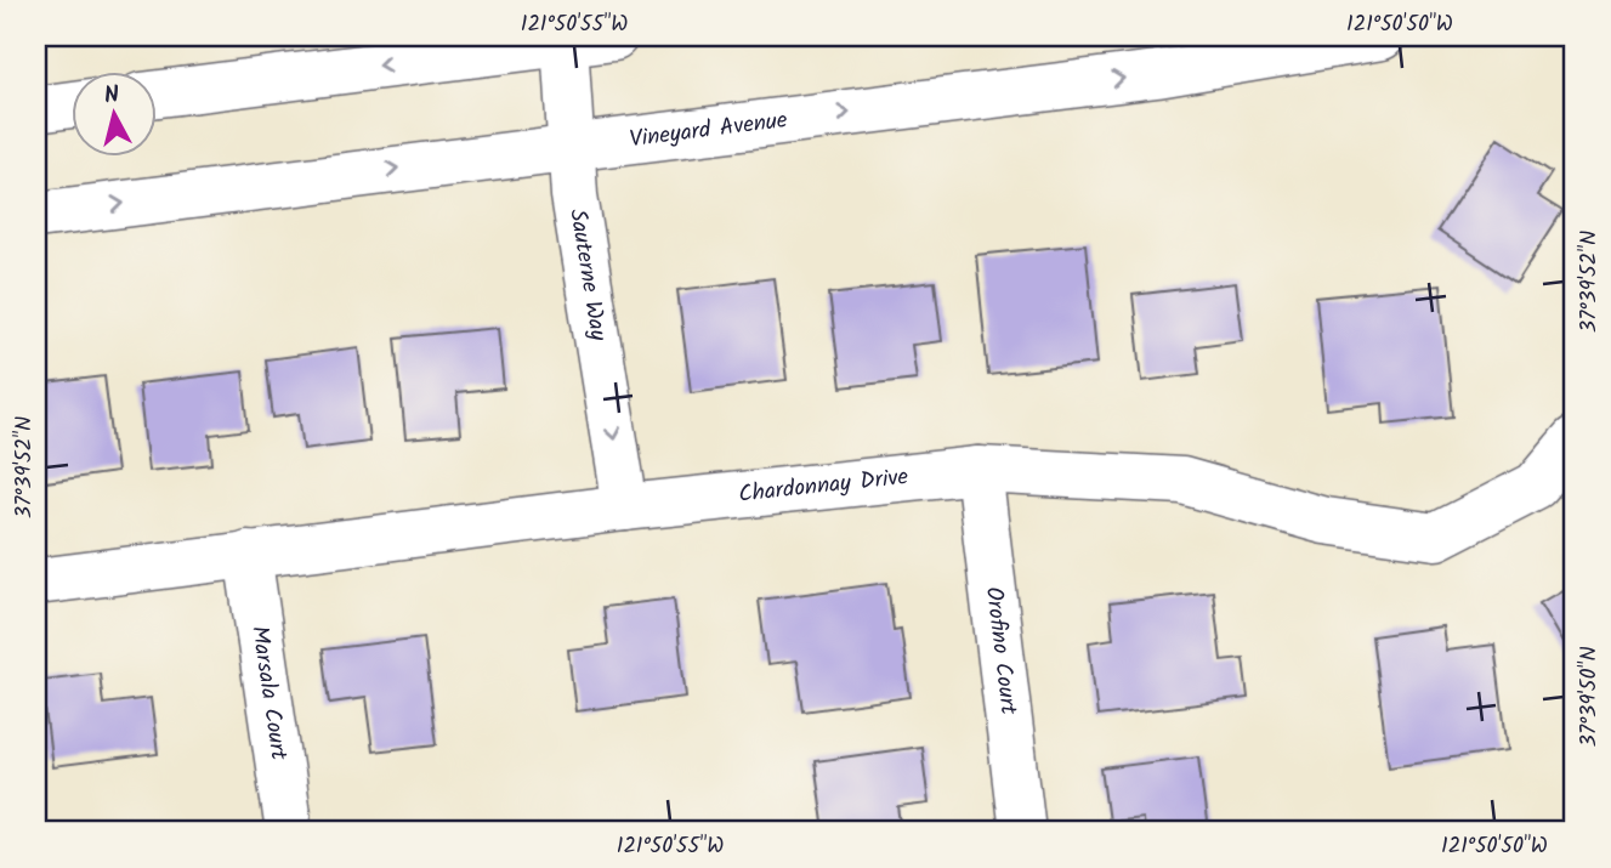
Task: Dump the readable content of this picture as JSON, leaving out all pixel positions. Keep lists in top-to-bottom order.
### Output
{
  "streets": {
    "street": [
      "Vineyard Avenue",
      "Sauterne Way",
      "Chardonnay Drive",
      "Orofino Court",
      "Marsala Court"
    ]
  },
  "crossings": [
    ["Vineyard Avenue", "Sauterne Way"],
    ["Sauterne Way", "Chardonnay Drive"],
    ["Chardonnay Drive", "Orofino Court"],
    ["Chardonnay Drive", "Marsala Court"]
  ],
  "one_way": ["Sauterne Way"],
  "north": "top",
  "coordinates": [
    "121°50'55\"W",
    "121°50'50\"W",
    "37°39'52\"N",
    "37°39'50\"N"
  ]
}
